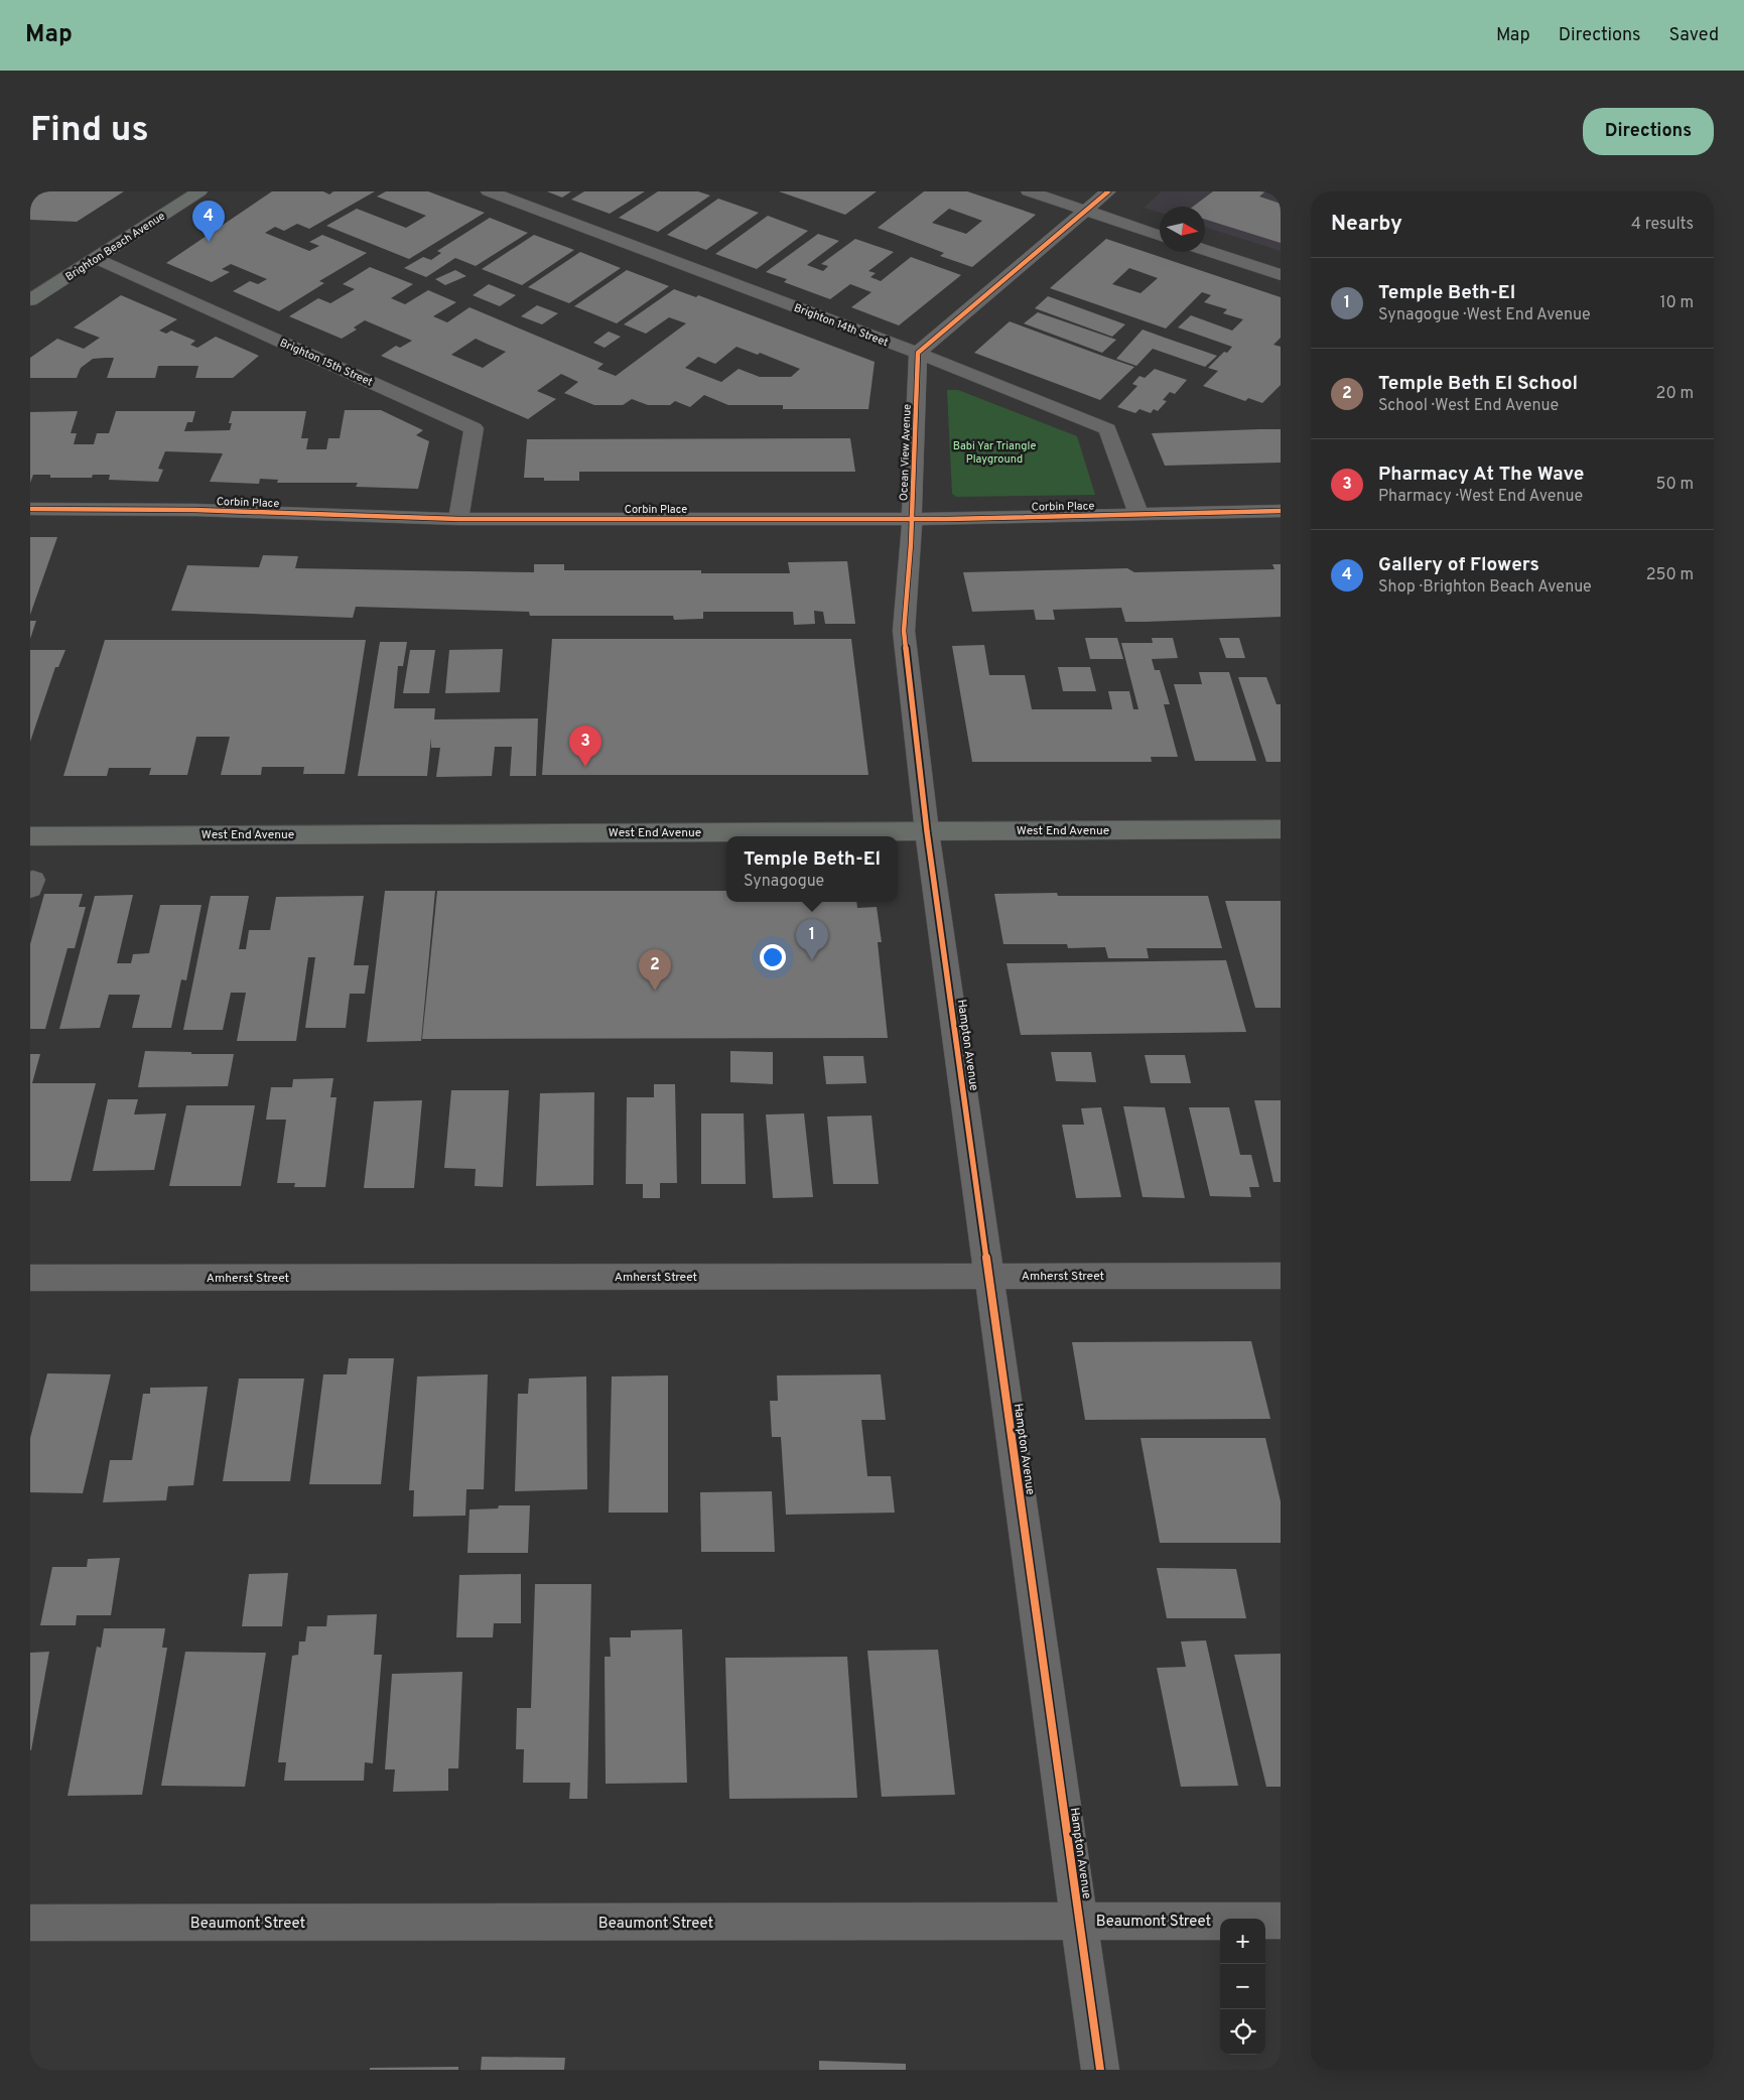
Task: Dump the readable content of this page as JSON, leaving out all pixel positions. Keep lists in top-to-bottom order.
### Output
{
  "streets": {
    "main road": ["Brighton Beach Avenue", "West End Avenue"],
    "street": [
      "Brighton 14th Street",
      "Brighton 15th Street",
      "Ocean View Avenue",
      "Corbin Place",
      "Hampton Avenue",
      "Amherst Street",
      "Beaumont Street"
    ]
  },
  "crossings": [
    ["Brighton Beach Avenue", "Brighton 15th Street"],
    ["Brighton 14th Street", "Ocean View Avenue"],
    ["Brighton 14th Street", "Corbin Place"],
    ["Brighton 15th Street", "Corbin Place"],
    ["Ocean View Avenue", "Corbin Place"],
    ["Ocean View Avenue", "West End Avenue"],
    ["Ocean View Avenue", "Hampton Avenue"],
    ["West End Avenue", "Hampton Avenue"],
    ["Hampton Avenue", "Amherst Street"],
    ["Hampton Avenue", "Beaumont Street"]
  ],
  "parks": ["Babi Yar Triangle Playground"],
  "north": "right",
  "page": {
    "header": "Map",
    "nav": ["Map", "Directions", "Saved"],
    "buttons": "Directions",
    "title": "Find us",
    "heading": ["Nearby", "4 results"],
    "pins": [
      "4",
      "3",
      "1",
      "2"
    ],
    "list": [
      {
        "mark": "1",
        "name": "Temple Beth-El",
        "note": "Synagogue · West End Avenue",
        "value": "10 m"
      },
      {
        "mark": "2",
        "name": "Temple Beth El School",
        "note": "School · West End Avenue",
        "value": "20 m"
      },
      {
        "mark": "3",
        "name": "Pharmacy At The Wave",
        "note": "Pharmacy · West End Avenue",
        "value": "50 m"
      },
      {
        "mark": "4",
        "name": "Gallery of Flowers",
        "note": "Shop · Brighton Beach Avenue",
        "value": "250 m"
      }
    ],
    "popup": ["Temple Beth-El", "Synagogue"],
    "map_buttons": ["+", "−"]
  }
}
